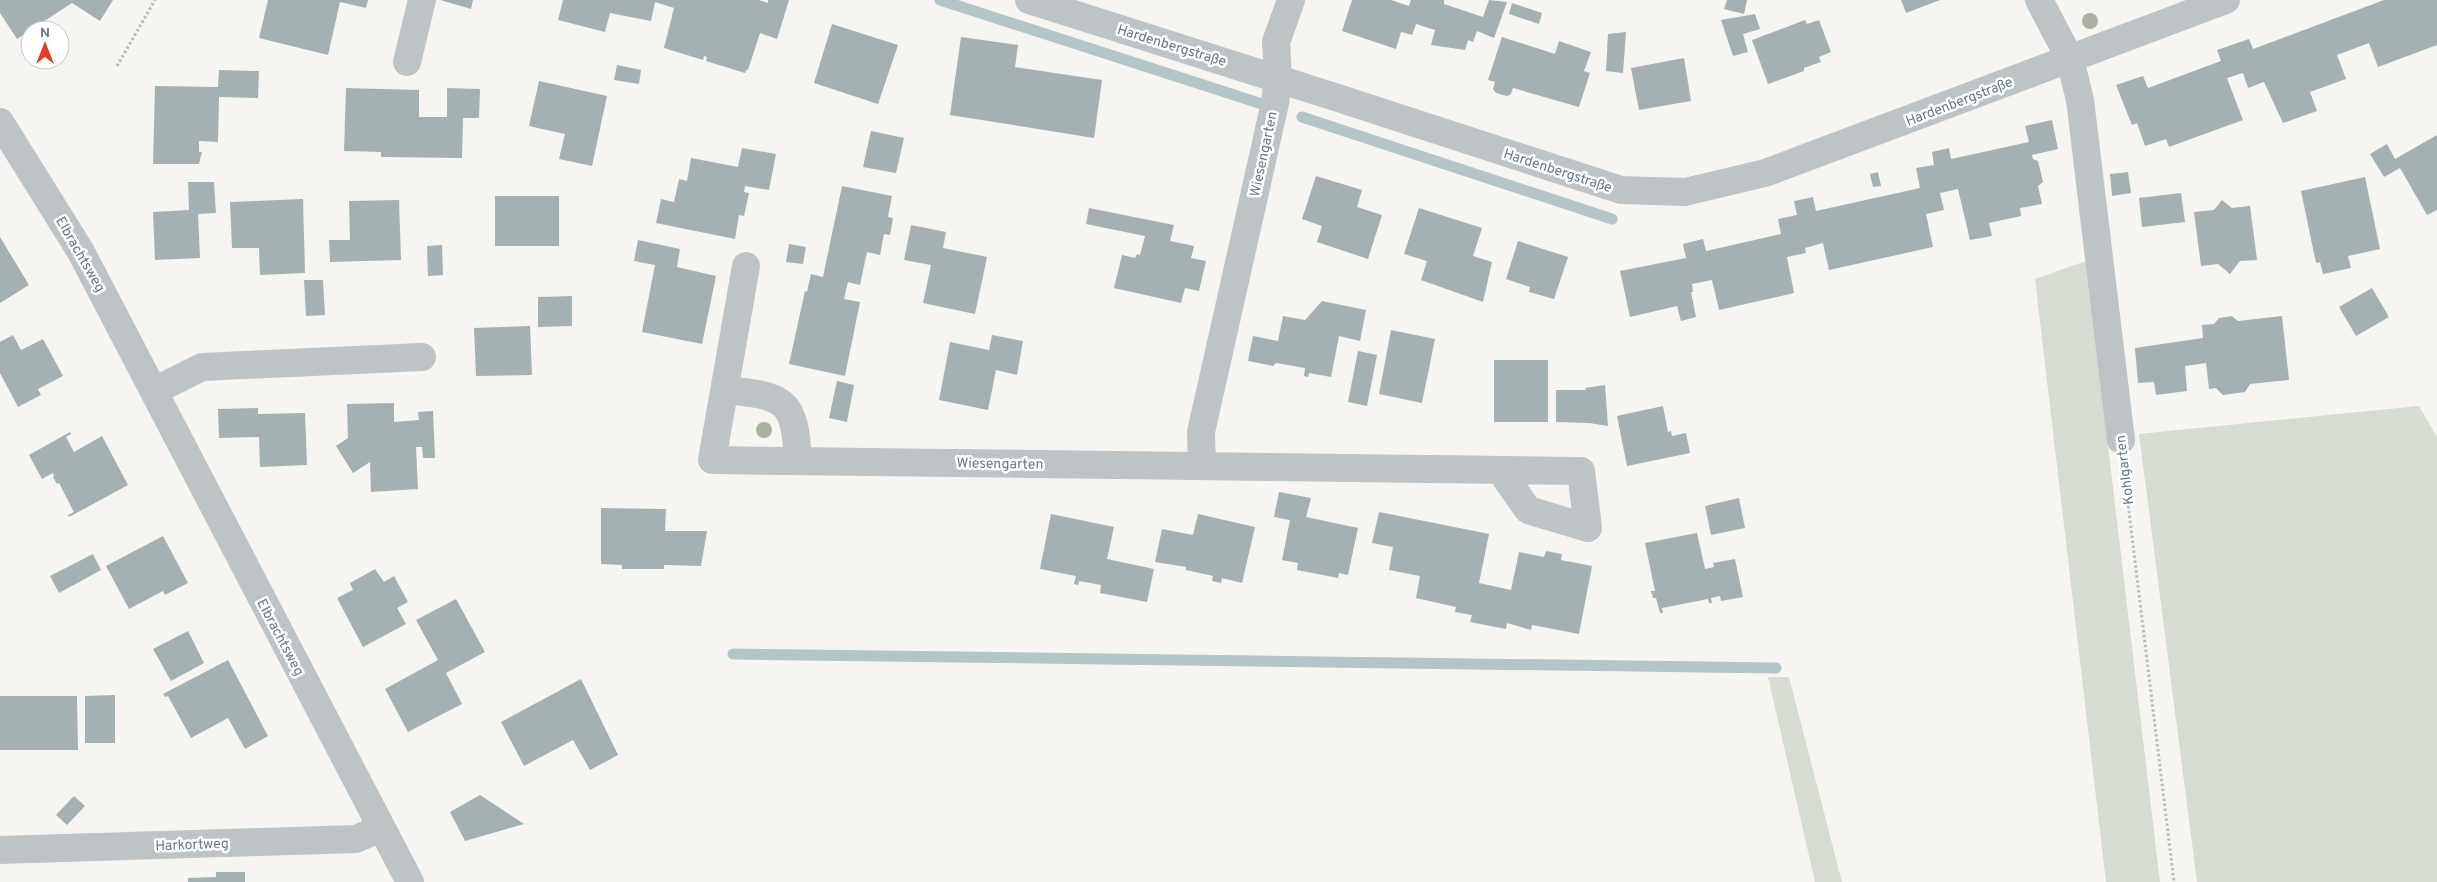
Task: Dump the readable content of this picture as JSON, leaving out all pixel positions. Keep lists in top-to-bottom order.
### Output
{
  "streets": {
    "street": [
      "Hardenbergstraße",
      "Wiesengarten",
      "Elbrachtsweg",
      "Kohlgarten",
      "Harkortweg"
    ]
  },
  "crossings": [
    ["Hardenbergstraße", "Wiesengarten"],
    ["Hardenbergstraße", "Kohlgarten"],
    ["Elbrachtsweg", "Harkortweg"]
  ],
  "north": "top"
}
